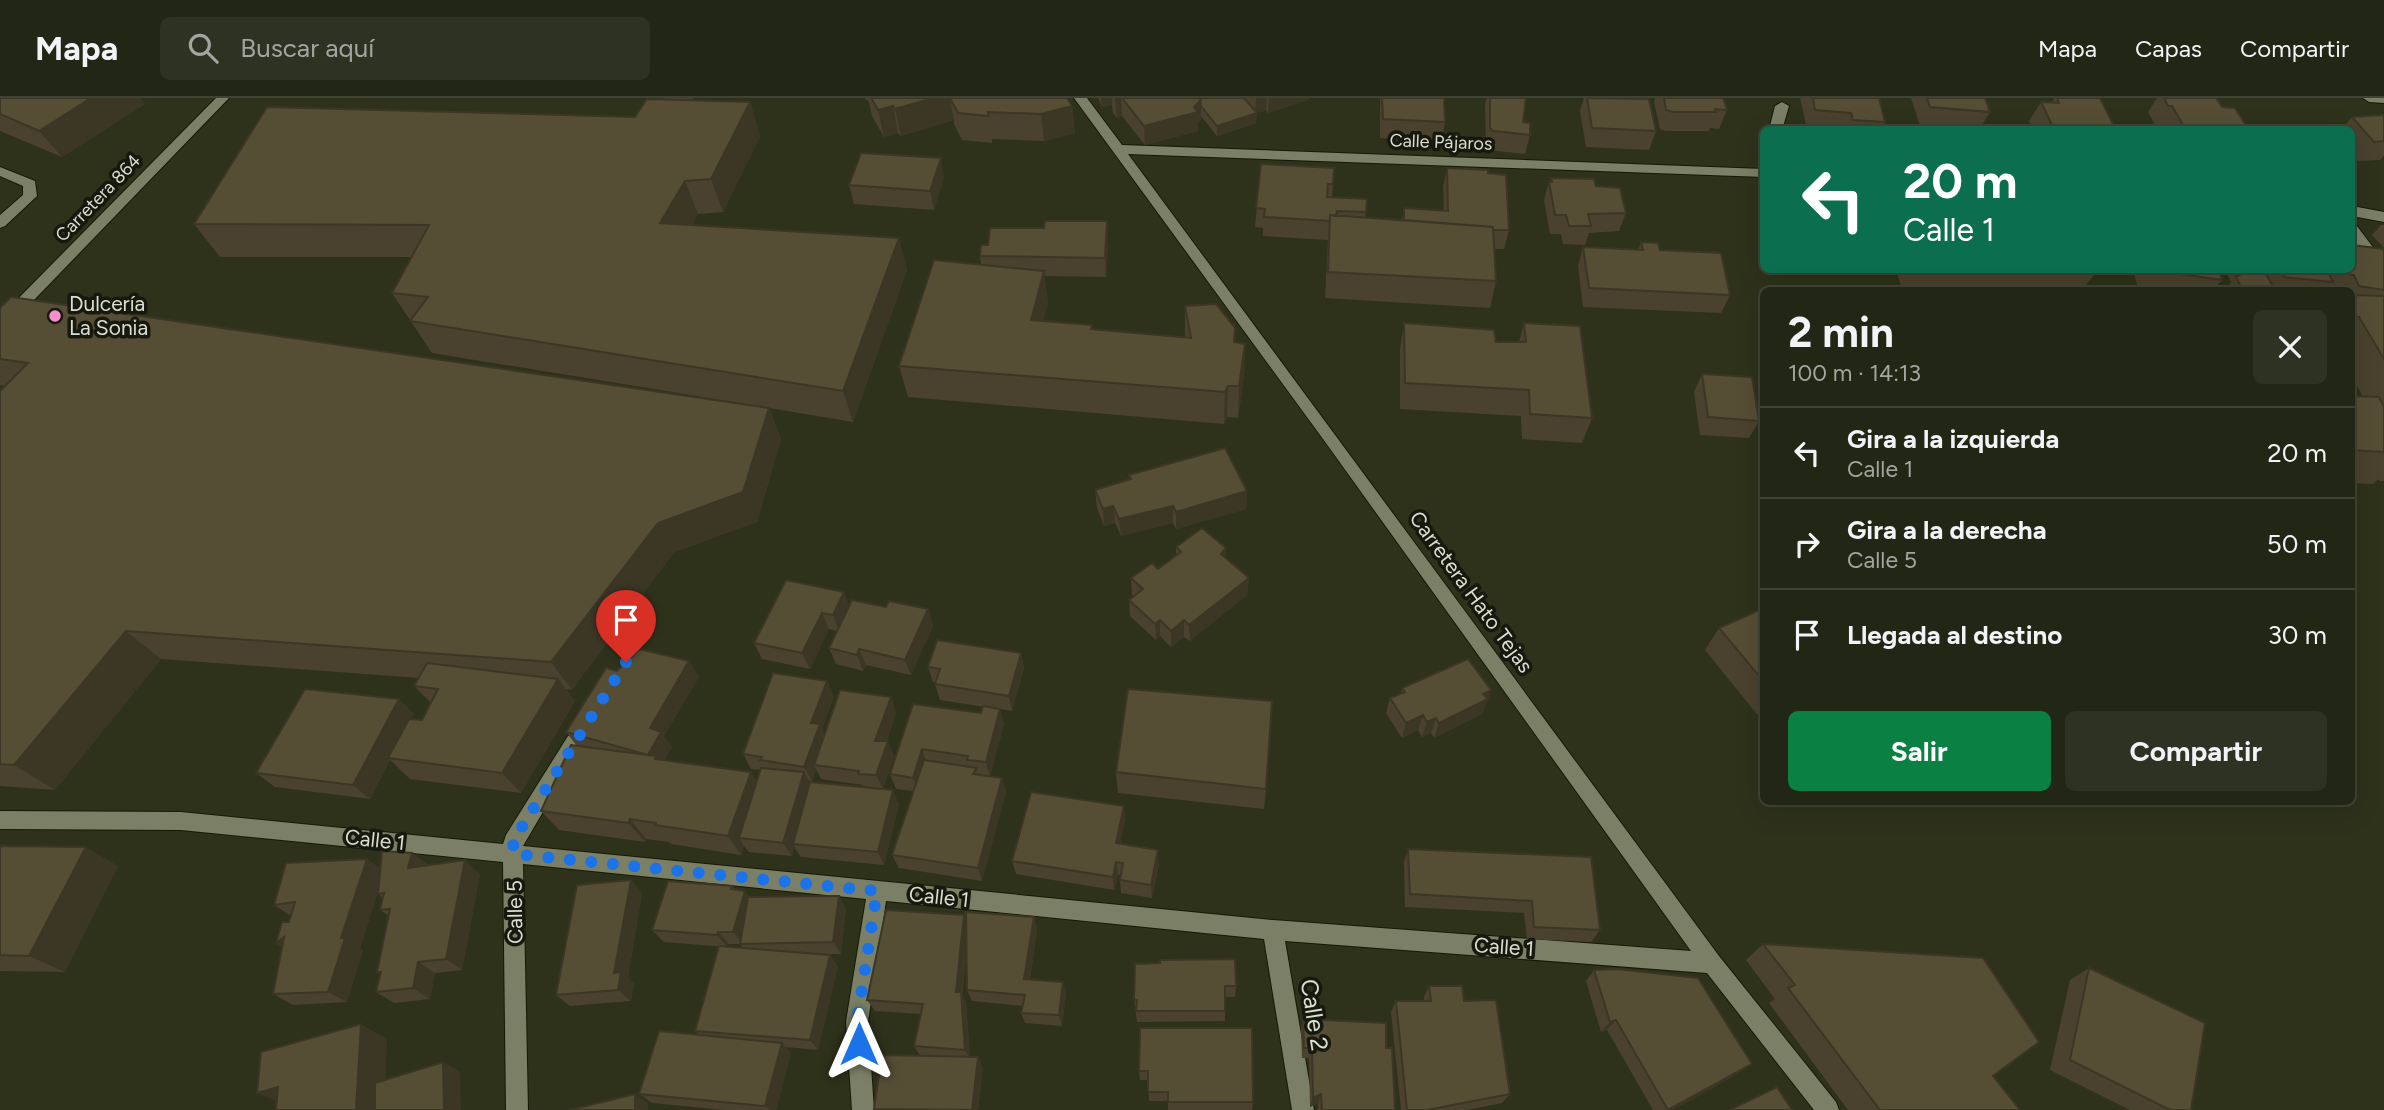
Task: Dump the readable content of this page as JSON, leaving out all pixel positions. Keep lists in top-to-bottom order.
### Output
{
  "streets": {
    "street": [
      "Calle Pájaros",
      "Carretera 864",
      "Carretera Hato Tejas",
      "Calle 1",
      "Calle 5",
      "Calle 2"
    ]
  },
  "crossings": [
    ["Calle Pájaros", "Carretera Hato Tejas"],
    ["Carretera Hato Tejas", "Calle 1"],
    ["Calle 1", "Calle 5"],
    ["Calle 1", "Calle 2"]
  ],
  "places": ["Dulcería La Sonia"],
  "page": {
    "header": "Mapa",
    "search": "Buscar aquí",
    "nav": ["Mapa", "Capas", "Compartir"],
    "turn": ["20 m", "Calle 1"],
    "heading": ["2 min", "100 m · 14:13"],
    "list": [
      {
        "name": "Gira a la izquierda",
        "note": "Calle 1",
        "value": "20 m"
      },
      {
        "name": "Gira a la derecha",
        "note": "Calle 5",
        "value": "50 m"
      },
      {
        "name": "Llegada al destino",
        "value": "30 m"
      }
    ],
    "buttons": ["Salir", "Compartir"]
  }
}
